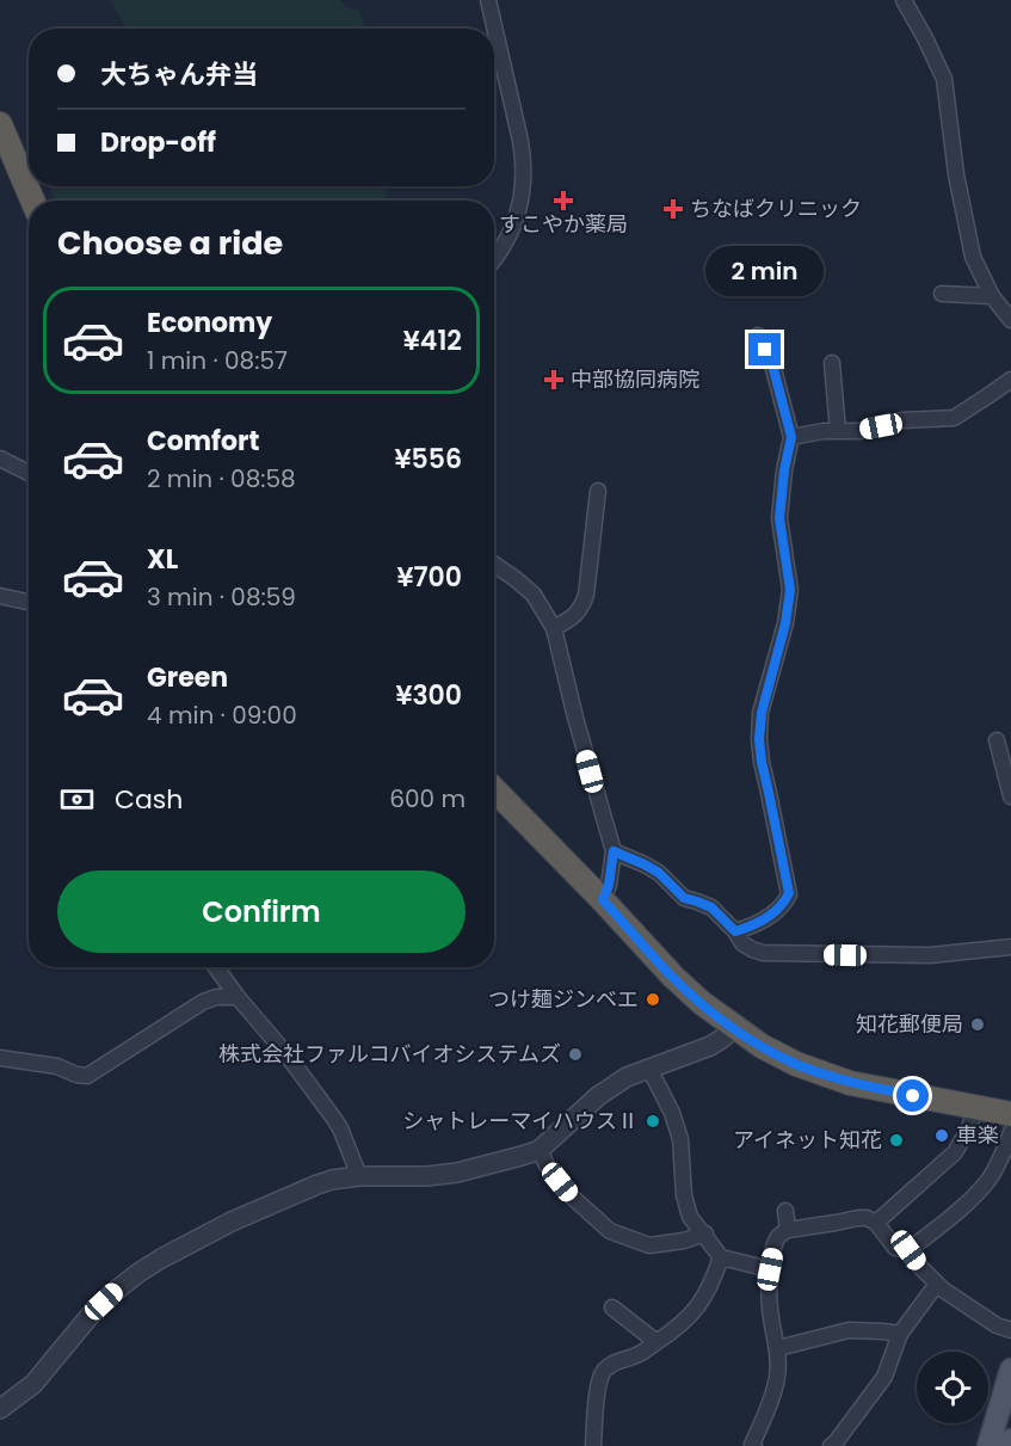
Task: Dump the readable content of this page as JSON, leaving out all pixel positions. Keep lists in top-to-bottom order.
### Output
{
  "places": {
    "health": ["すこやか薬局", "ちなばクリニック", "中部協同病院"],
    "other": [
      "つけ麺ジンベエ",
      "知花郵便局",
      "株式会社ファルコバイオシステムズ",
      "シャトレーマイハウスⅡ",
      "車楽",
      "アイネット知花"
    ]
  },
  "page": {
    "banner": ["大ちゃん弁当", "Drop-off"],
    "heading": "Choose a ride",
    "bubble": "2 min",
    "list": [
      {
        "name": "Economy",
        "note": "1 min · 08:57",
        "value": "¥412"
      },
      {
        "name": "Comfort",
        "note": "2 min · 08:58",
        "value": "¥556"
      },
      {
        "name": "XL",
        "note": "3 min · 08:59",
        "value": "¥700"
      },
      {
        "name": "Green",
        "note": "4 min · 09:00",
        "value": "¥300"
      }
    ],
    "pay": ["Cash", "600 m"],
    "buttons": "Confirm"
  }
}
